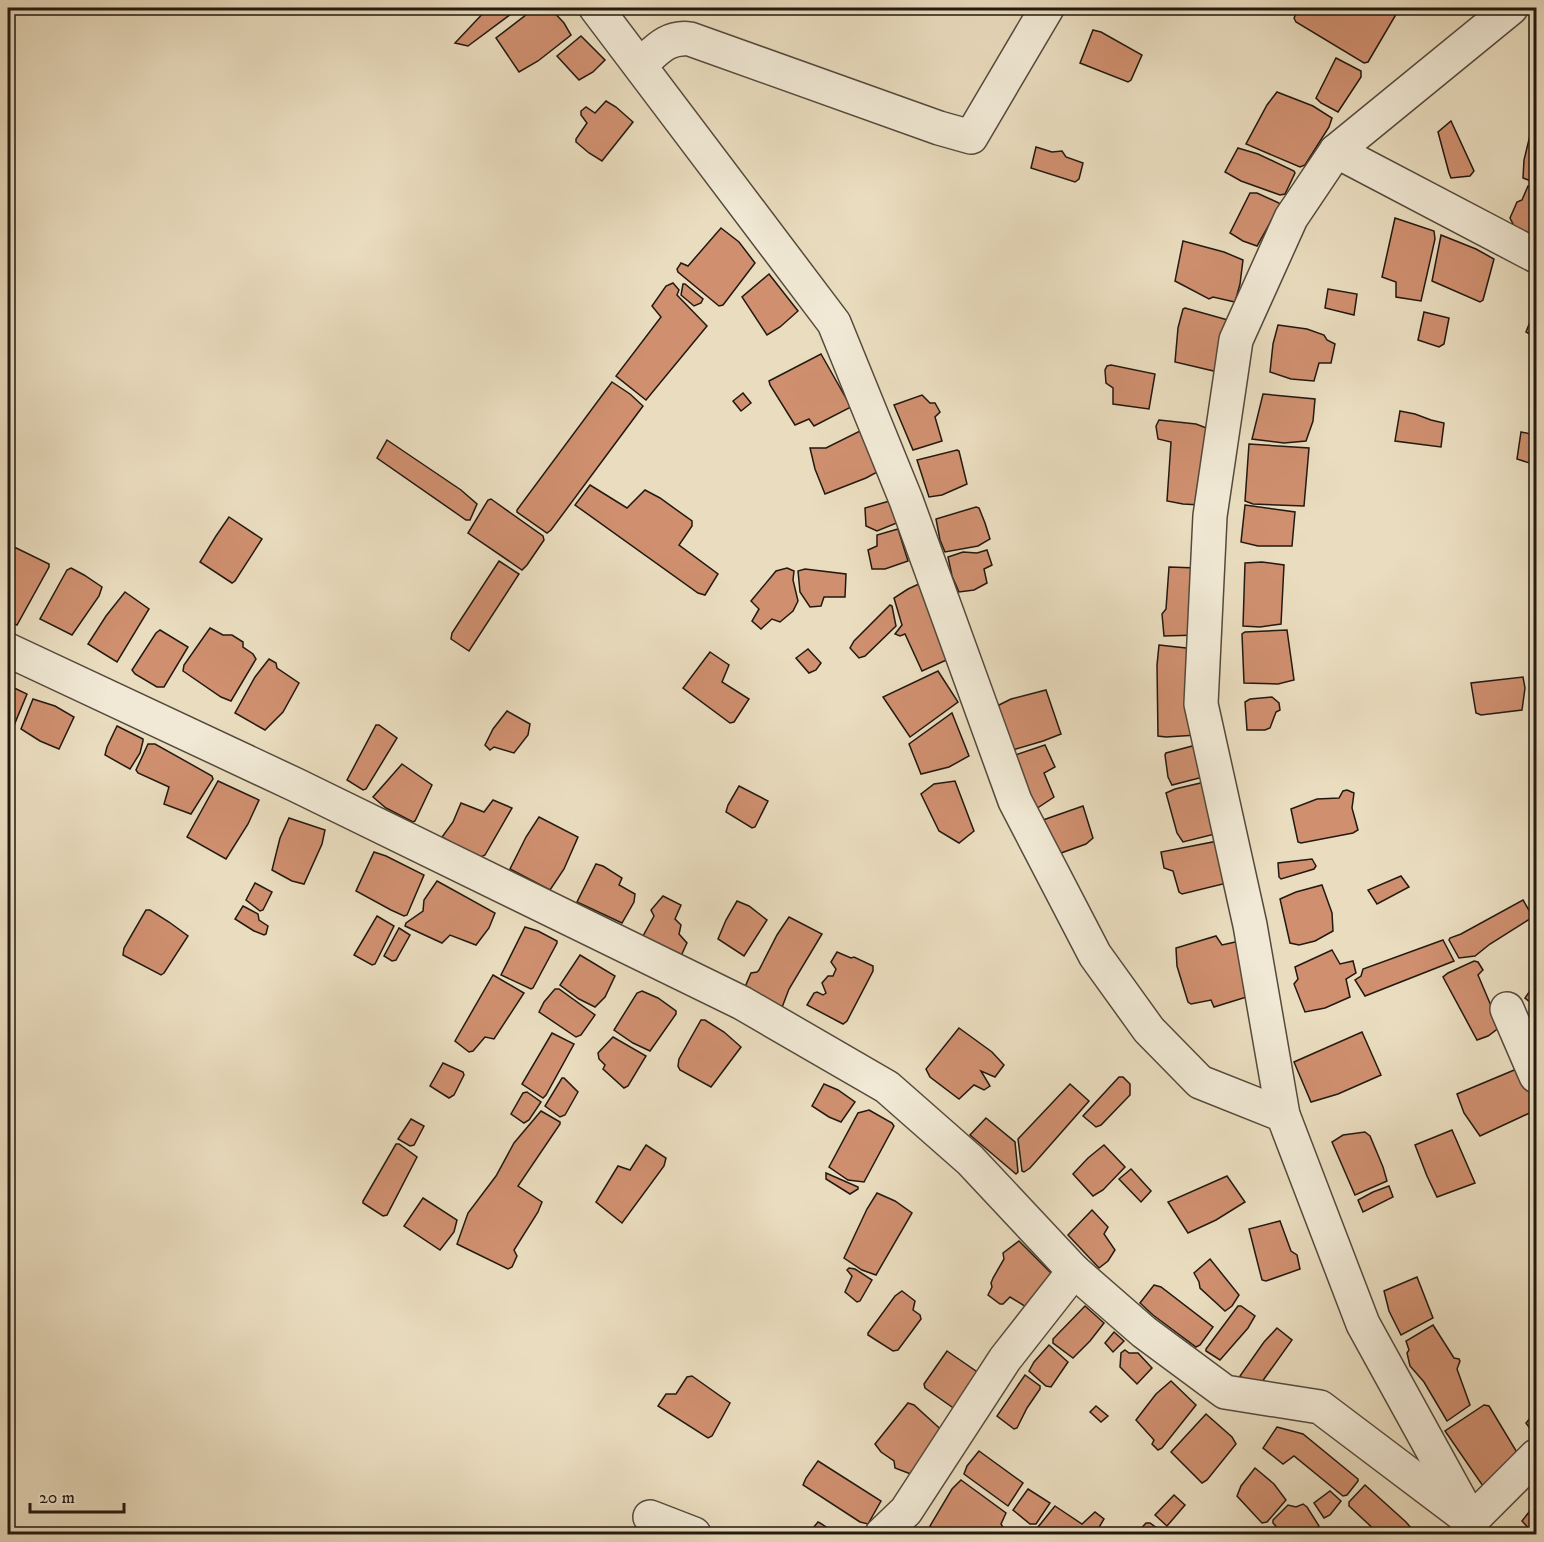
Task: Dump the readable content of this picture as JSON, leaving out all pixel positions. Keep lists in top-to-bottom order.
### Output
{
  "scale_bar": "20 m"
}
